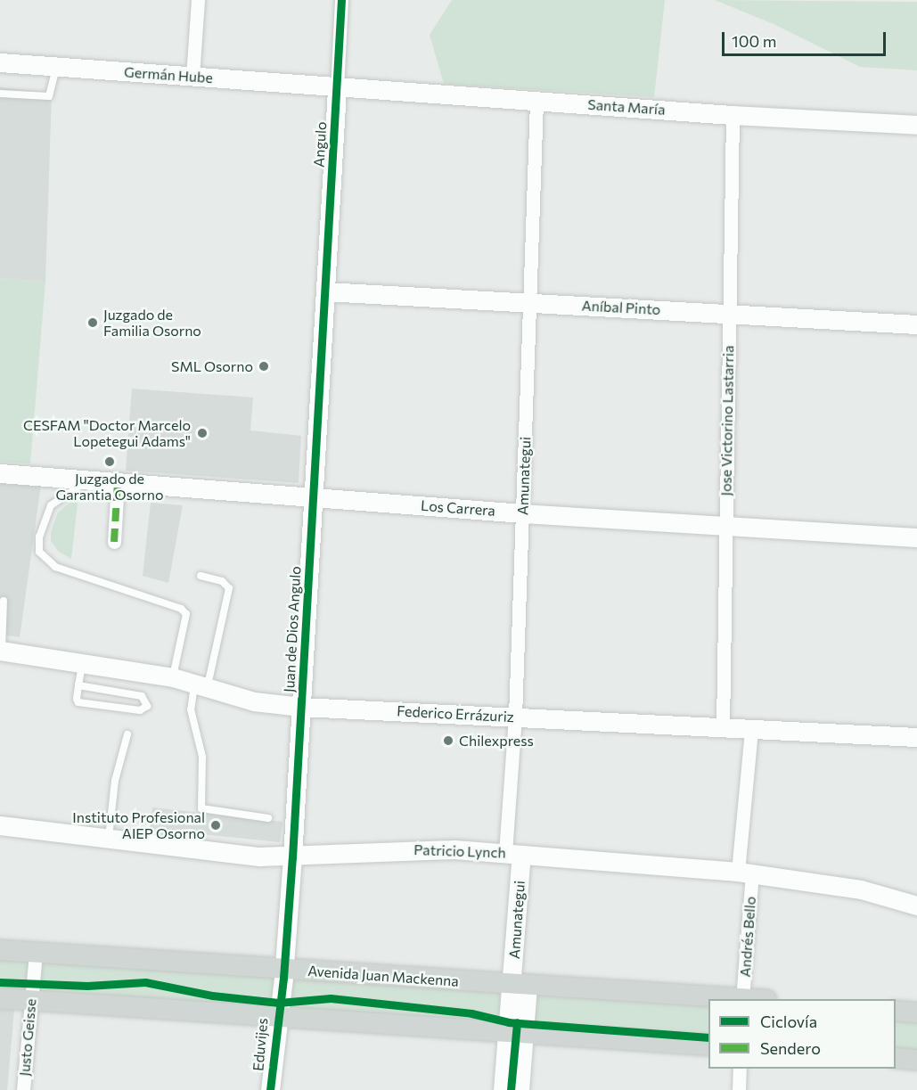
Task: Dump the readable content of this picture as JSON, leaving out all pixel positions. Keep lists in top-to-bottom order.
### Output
{
  "streets": {
    "main road": ["Avenida Juan Mackenna"],
    "street": [
      "Germán Hube",
      "Santa María",
      "Angulo",
      "Aníbal Pinto",
      "Jose Victorino Lastarria",
      "Amunategui",
      "Los Carrera",
      "Juan de Dios Angulo",
      "Federico Errázuriz",
      "Patricio Lynch",
      "Andrés Bello",
      "Justo Geisse",
      "Eduvijes"
    ]
  },
  "crossings": [
    ["Germán Hube", "Santa María"],
    ["Germán Hube", "Angulo"],
    ["Santa María", "Angulo"],
    ["Santa María", "Jose Victorino Lastarria"],
    ["Santa María", "Amunategui"],
    ["Angulo", "Aníbal Pinto"],
    ["Angulo", "Juan de Dios Angulo"],
    ["Aníbal Pinto", "Jose Victorino Lastarria"],
    ["Aníbal Pinto", "Amunategui"],
    ["Aníbal Pinto", "Juan de Dios Angulo"],
    ["Jose Victorino Lastarria", "Los Carrera"],
    ["Jose Victorino Lastarria", "Federico Errázuriz"],
    ["Amunategui", "Los Carrera"],
    ["Amunategui", "Federico Errázuriz"],
    ["Amunategui", "Patricio Lynch"],
    ["Amunategui", "Avenida Juan Mackenna"],
    ["Los Carrera", "Juan de Dios Angulo"],
    ["Juan de Dios Angulo", "Federico Errázuriz"],
    ["Juan de Dios Angulo", "Patricio Lynch"],
    ["Juan de Dios Angulo", "Avenida Juan Mackenna"],
    ["Juan de Dios Angulo", "Eduvijes"],
    ["Patricio Lynch", "Andrés Bello"],
    ["Andrés Bello", "Avenida Juan Mackenna"],
    ["Avenida Juan Mackenna", "Justo Geisse"],
    ["Avenida Juan Mackenna", "Eduvijes"]
  ],
  "places": [
    "Juzgado de Familia Osorno",
    "SML Osorno",
    "CESFAM \"Doctor Marcelo Lopetegui Adams\"",
    "Juzgado de Garantia Osorno",
    "Chilexpress",
    "Instituto Profesional AIEP Osorno"
  ],
  "legend": ["Ciclovía", "Sendero"],
  "scale_bar": "100 m"
}
